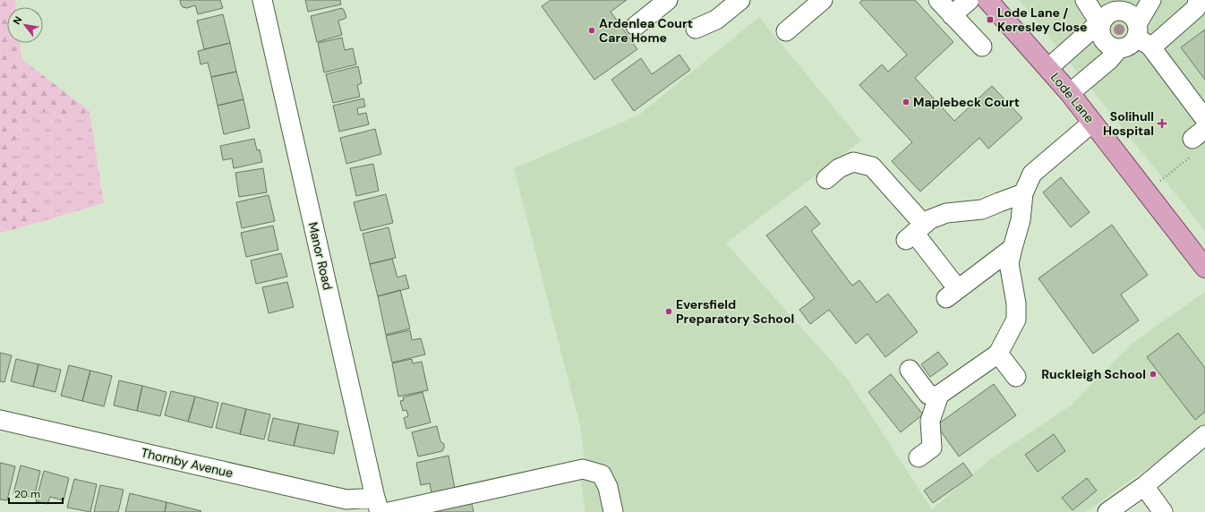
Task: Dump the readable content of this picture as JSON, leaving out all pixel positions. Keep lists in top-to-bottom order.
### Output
{
  "streets": {
    "main road": ["Lode Lane"],
    "street": ["Manor Road", "Thornby Avenue"]
  },
  "crossings": [
    ["Manor Road", "Thornby Avenue"]
  ],
  "places": {
    "transit": ["Lode Lane / Keresley Close"],
    "other": [
      "Ardenlea Court Care Home",
      "Maplebeck Court",
      "Eversfield Preparatory School",
      "Ruckleigh School"
    ],
    "health": ["Solihull Hospital"]
  },
  "scale_bar": "20 m",
  "north": "top left"
}
